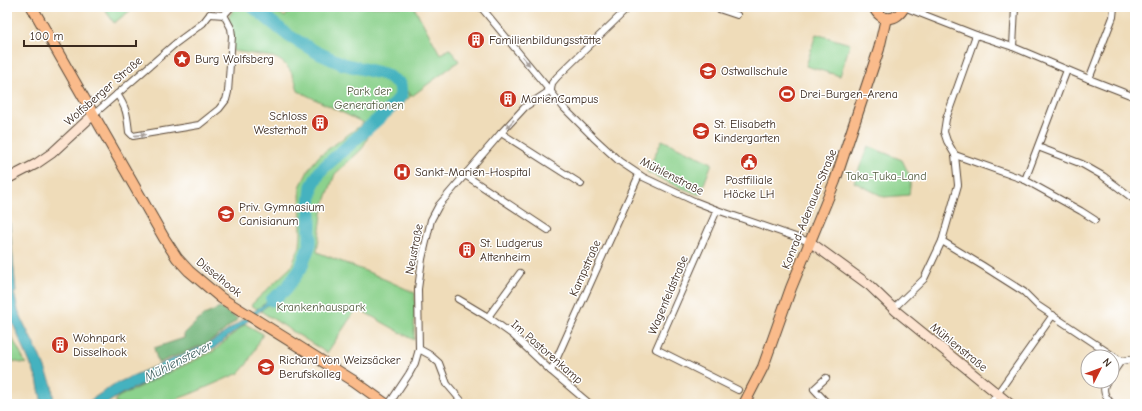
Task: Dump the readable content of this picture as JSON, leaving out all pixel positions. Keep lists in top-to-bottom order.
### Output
{
  "streets": {
    "main road": ["Konrad-Adenauer-Straße", "Disselhook"],
    "street": [
      "Wolfsberger Straße",
      "Mühlenstraße",
      "Neustraße",
      "Kampstraße",
      "Wagenfeldstraße",
      "Im Pastorenkamp"
    ]
  },
  "crossings": [
    ["Wolfsberger Straße", "Disselhook"],
    ["Mühlenstraße", "Konrad-Adenauer-Straße"],
    ["Mühlenstraße", "Neustraße"],
    ["Mühlenstraße", "Kampstraße"],
    ["Mühlenstraße", "Wagenfeldstraße"],
    ["Neustraße", "Disselhook"],
    ["Kampstraße", "Im Pastorenkamp"]
  ],
  "water": ["Mühlenstever"],
  "parks": ["Park der Generationen", "Taka-Tuka-Land", "Krankenhauspark"],
  "places": {
    "building": [
      "Familienbildungsstätte",
      "MarienCampus",
      "Schloss Westerholt",
      "St. Ludgerus Altenheim",
      "Wohnpark Disselhook"
    ],
    "place": ["Burg Wolfsberg"],
    "school or university": [
      "Ostwallschule",
      "St. Elisabeth Kindergarten",
      "Priv. Gymnasium Canisianum",
      "Richard von Weizsäcker Berufskolleg"
    ],
    "sports": ["Drei-Burgen-Arena"],
    "public building": ["Postfiliale Höcke LH"],
    "hospital": ["Sankt-Marien-Hospital"]
  },
  "scale_bar": "100 m",
  "north": "top right"
}
